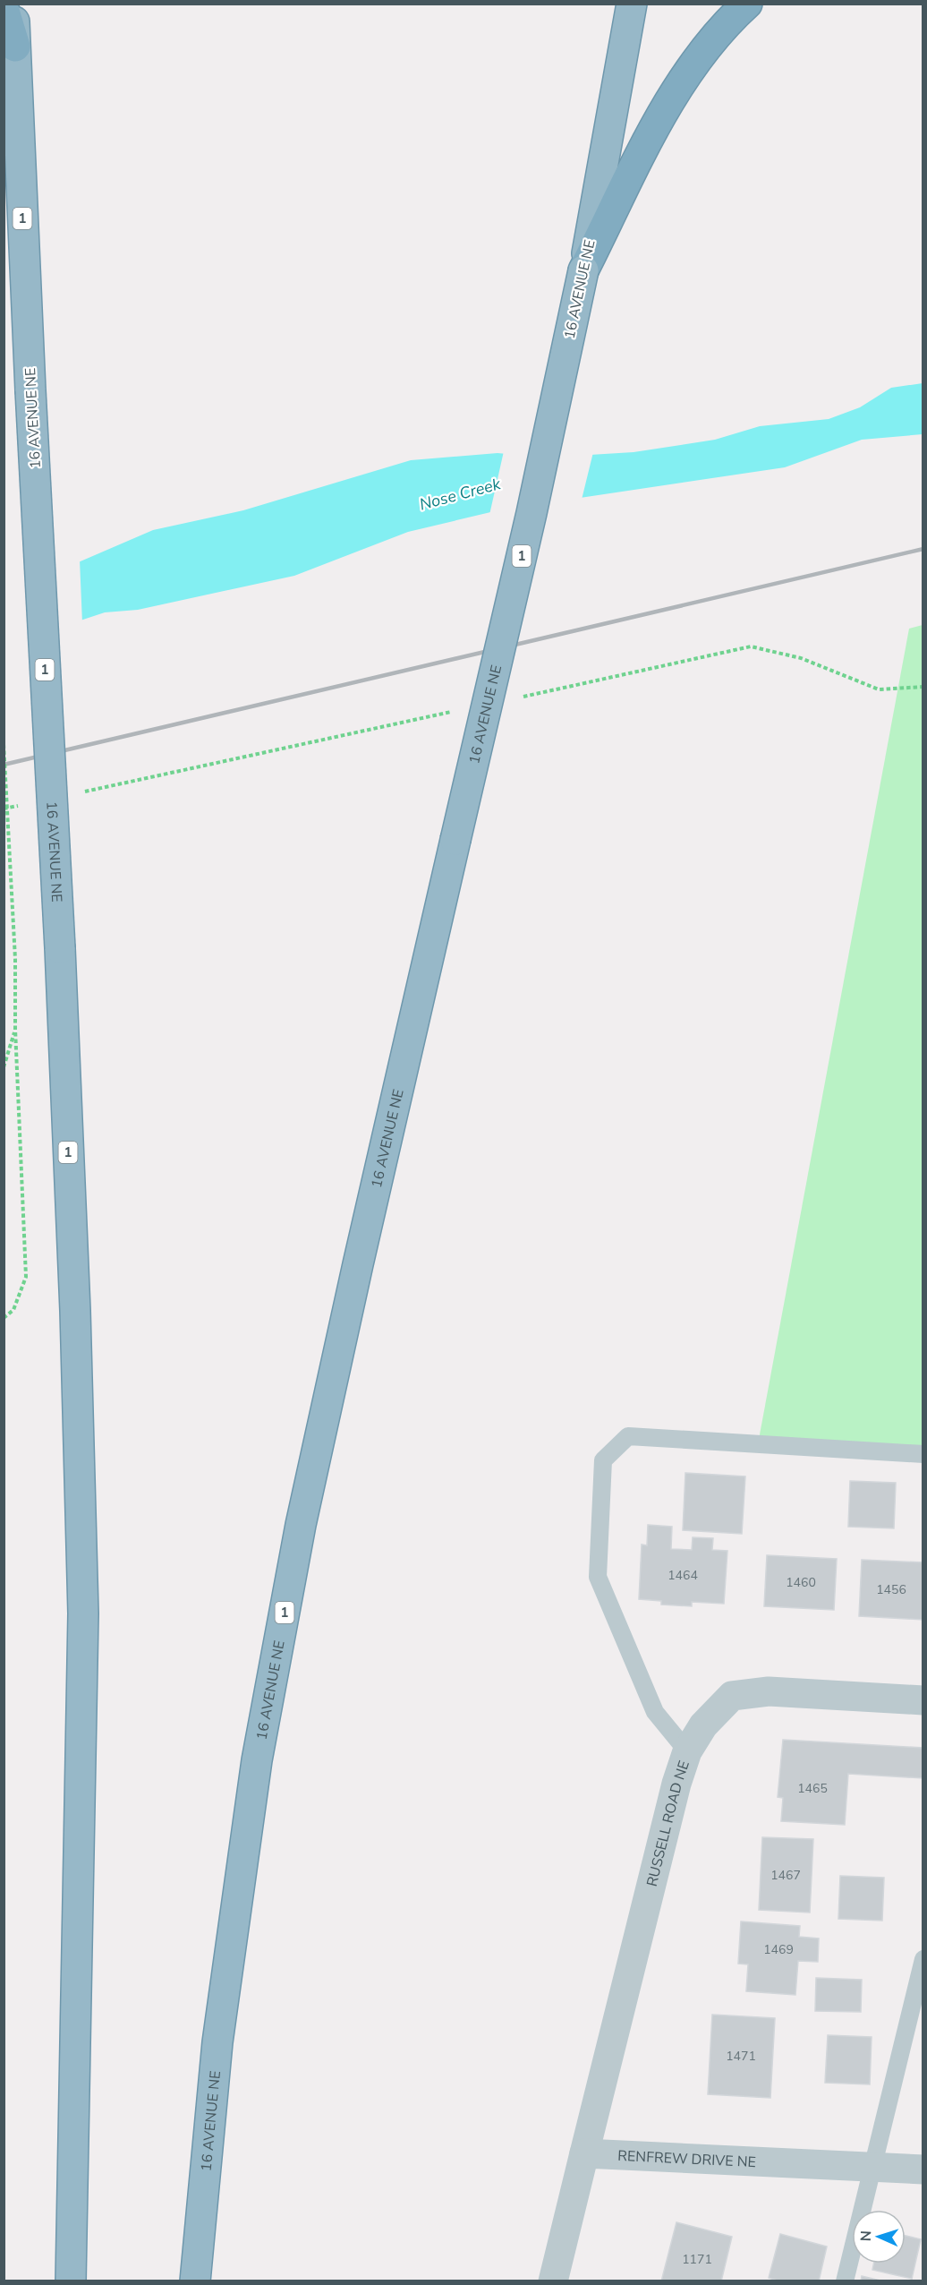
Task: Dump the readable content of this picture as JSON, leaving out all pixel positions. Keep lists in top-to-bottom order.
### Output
{
  "streets": {
    "highway": ["1", "16 AVENUE NE"],
    "street": ["RUSSELL ROAD NE", "RENFREW DRIVE NE"]
  },
  "crossings": [
    ["RUSSELL ROAD NE", "RENFREW DRIVE NE"]
  ],
  "water": ["Nose Creek"],
  "house_numbers": [
    "1464",
    "1460",
    "1456",
    "1465",
    "1467",
    "1469",
    "1471",
    "1171"
  ],
  "north": "left"
}
